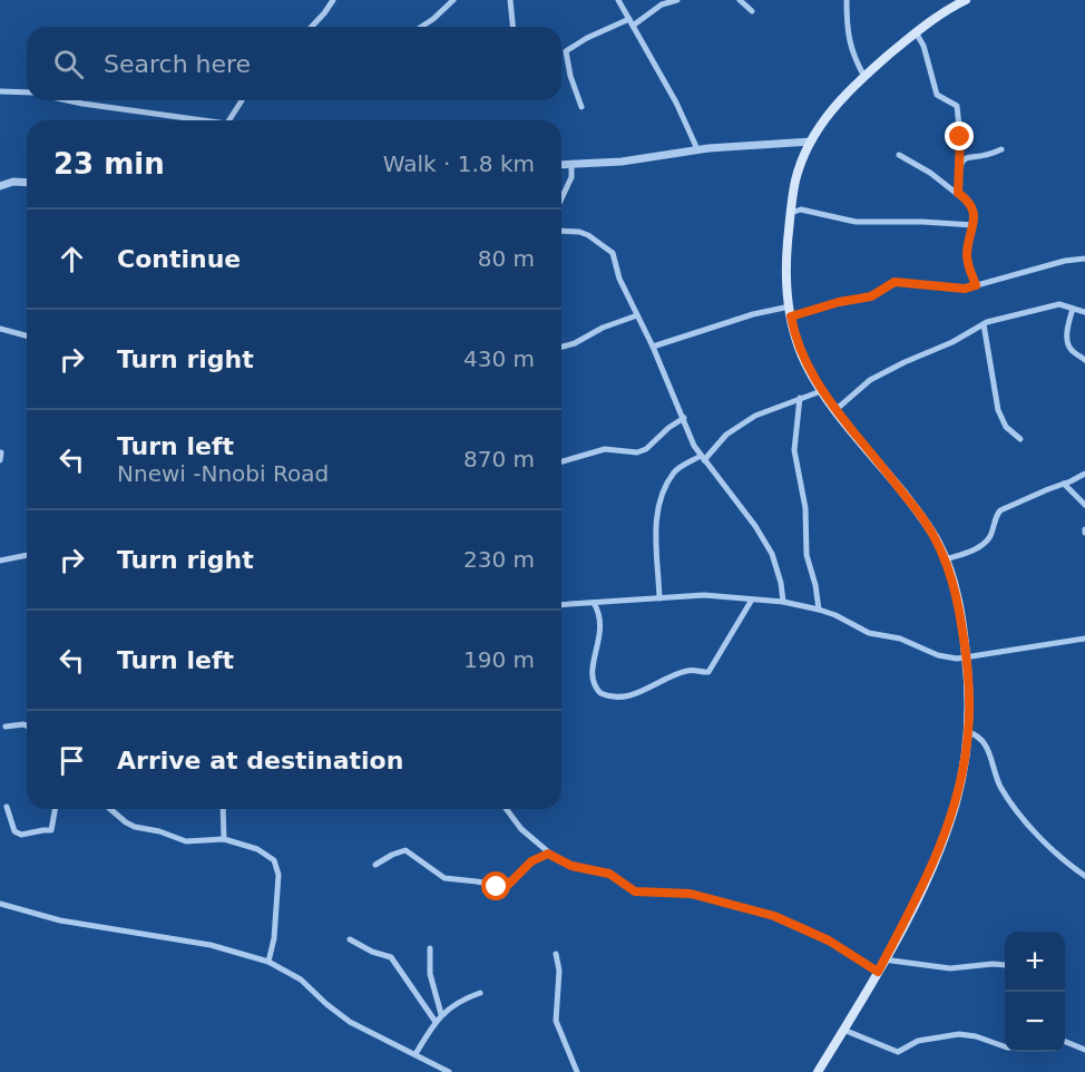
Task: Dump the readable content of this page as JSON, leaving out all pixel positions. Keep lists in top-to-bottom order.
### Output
{
  "page": {
    "search": "Search here",
    "heading": ["23 min", "Walk · 1.8 km"],
    "list": [
      ["Continue", "80 m"],
      ["Turn right", "430 m"],
      ["Turn left", "Nnewi -Nnobi Road", "870 m"],
      ["Turn right", "230 m"],
      ["Turn left", "190 m"],
      "Arrive at destination"
    ],
    "map_buttons": ["+", "−"]
  }
}
